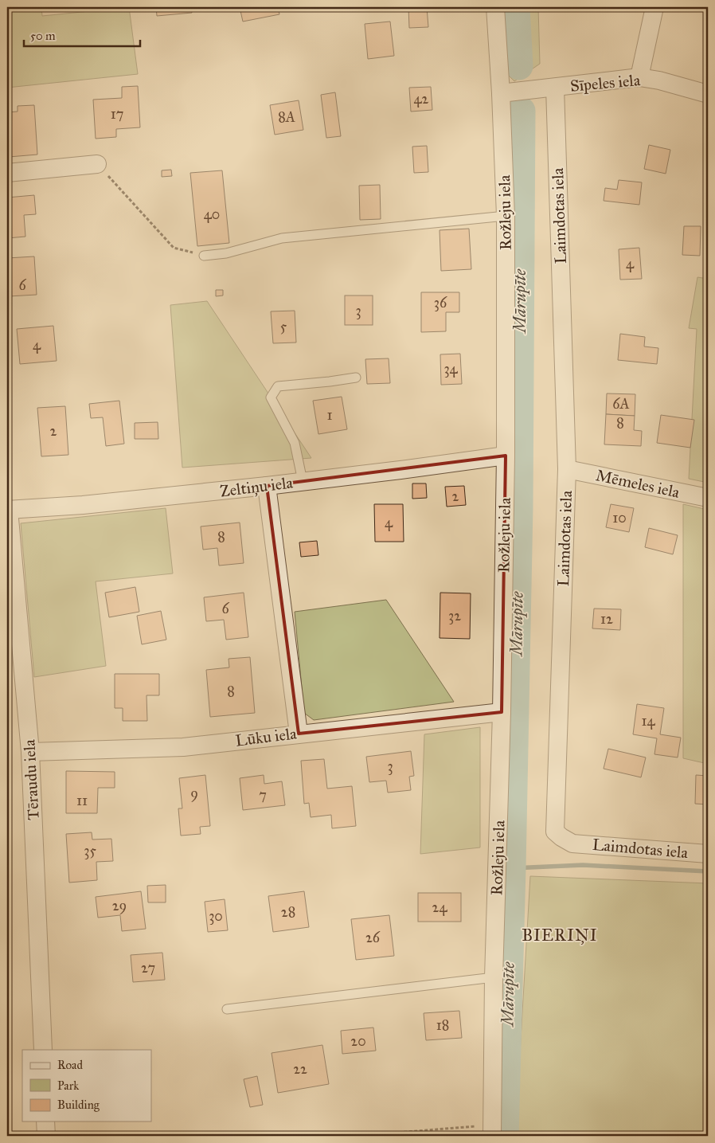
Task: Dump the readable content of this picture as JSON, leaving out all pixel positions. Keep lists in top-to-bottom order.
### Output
{
  "streets": {
    "street": [
      "Sīpeles iela",
      "Rožleju iela",
      "Laimdotas iela",
      "Mēmeles iela",
      "Zeltiņu iela",
      "Lūku iela",
      "Tēraudu iela"
    ]
  },
  "crossings": [
    ["Sīpeles iela", "Rožleju iela"],
    ["Sīpeles iela", "Laimdotas iela"],
    ["Rožleju iela", "Zeltiņu iela"],
    ["Rožleju iela", "Lūku iela"],
    ["Laimdotas iela", "Mēmeles iela"],
    ["Zeltiņu iela", "Tēraudu iela"],
    ["Lūku iela", "Tēraudu iela"]
  ],
  "districts": ["BIERIŅI"],
  "water": ["Mārupīte"],
  "house_numbers": [
    "42",
    "17",
    "8A",
    "40",
    "4",
    "6",
    "36",
    "3",
    "5",
    "4",
    "34",
    "6A",
    "1",
    "8",
    "2",
    "2",
    "10",
    "4",
    "8",
    "6",
    "32",
    "12",
    "8",
    "14",
    "3",
    "9",
    "7",
    "11",
    "35",
    "29",
    "24",
    "28",
    "30",
    "26",
    "27",
    "18",
    "20",
    "22"
  ],
  "legend": ["Road", "Park", "Building"],
  "scale_bar": "50 m"
}
